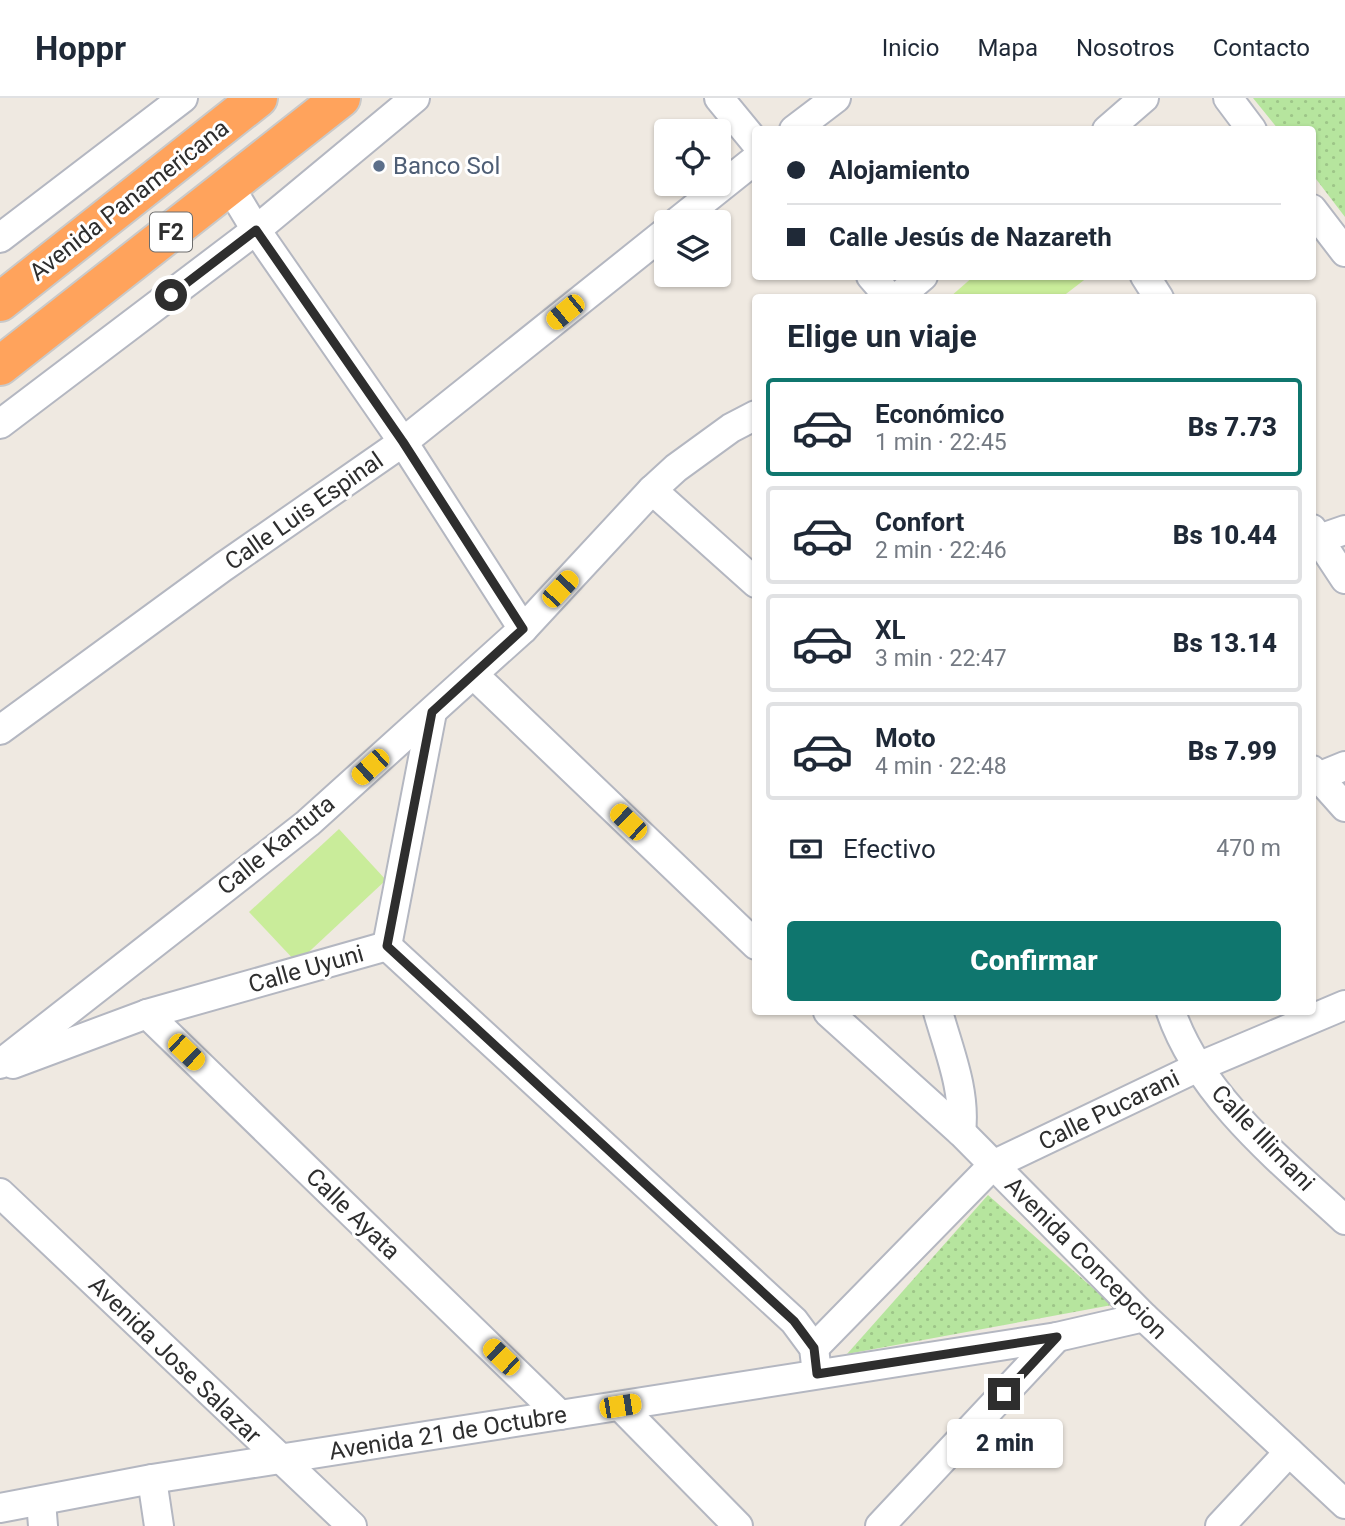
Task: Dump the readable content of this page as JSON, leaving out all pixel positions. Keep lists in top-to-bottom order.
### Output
{
  "streets": {
    "highway": ["Avenida Panamericana", "F2"],
    "street": [
      "Calle Luis Espinal",
      "Calle Kantuta",
      "Calle Uyuni",
      "Calle Pucarani",
      "Calle Illimani",
      "Calle Ayata",
      "Avenida Concepcion",
      "Avenida Jose Salazar",
      "Avenida 21 de Octubre"
    ]
  },
  "crossings": [
    ["Calle Kantuta", "Calle Uyuni"],
    ["Calle Uyuni", "Calle Ayata"],
    ["Calle Pucarani", "Calle Illimani"],
    ["Calle Pucarani", "Avenida Concepcion"],
    ["Calle Pucarani", "Avenida 21 de Octubre"],
    ["Calle Ayata", "Avenida 21 de Octubre"],
    ["Avenida Concepcion", "Avenida 21 de Octubre"],
    ["Avenida Jose Salazar", "Avenida 21 de Octubre"]
  ],
  "places": ["Banco Sol"],
  "page": {
    "header": "Hoppr",
    "nav": [
      "Inicio",
      "Mapa",
      "Nosotros",
      "Contacto"
    ],
    "banner": ["Alojamiento", "Calle Jesús de Nazareth"],
    "heading": "Elige un viaje",
    "list": [
      {
        "name": "Económico",
        "note": "1 min · 22:45",
        "value": "Bs 7.73"
      },
      {
        "name": "Confort",
        "note": "2 min · 22:46",
        "value": "Bs 10.44"
      },
      {
        "name": "XL",
        "note": "3 min · 22:47",
        "value": "Bs 13.14"
      },
      {
        "name": "Moto",
        "note": "4 min · 22:48",
        "value": "Bs 7.99"
      }
    ],
    "pay": ["Efectivo", "470 m"],
    "buttons": "Confirmar",
    "bubble": "2 min"
  }
}
